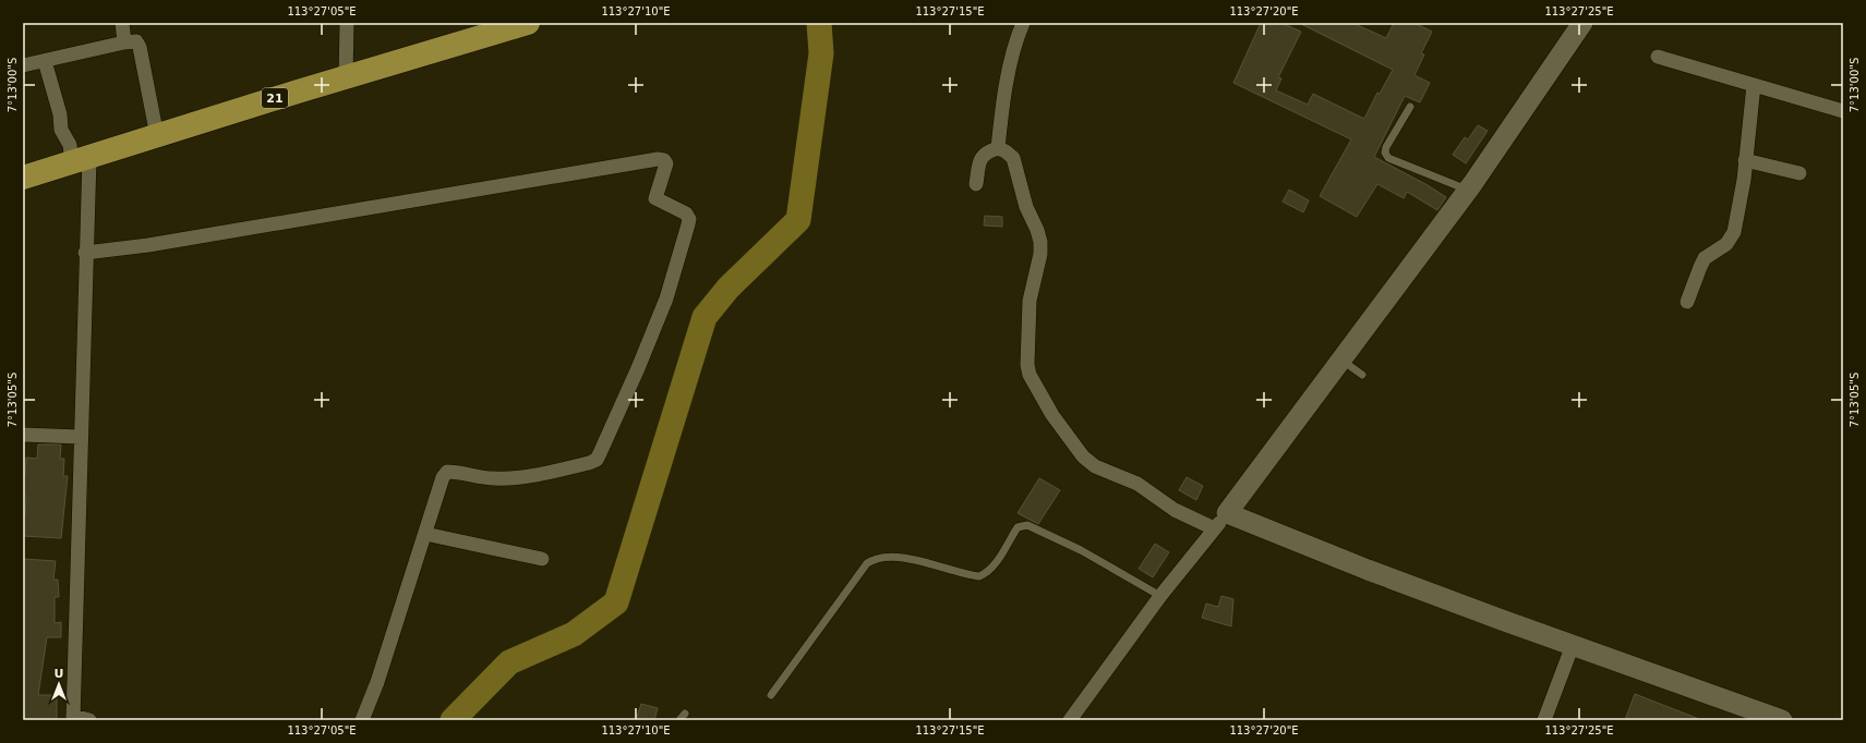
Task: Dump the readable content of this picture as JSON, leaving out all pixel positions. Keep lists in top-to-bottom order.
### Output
{
  "streets": {
    "highway": ["21"]
  },
  "north": "top",
  "coordinates": [
    "113°27'05\"E",
    "113°27'10\"E",
    "113°27'15\"E",
    "113°27'20\"E",
    "113°27'25\"E",
    "7°13'00\"S",
    "7°13'05\"S"
  ]
}
